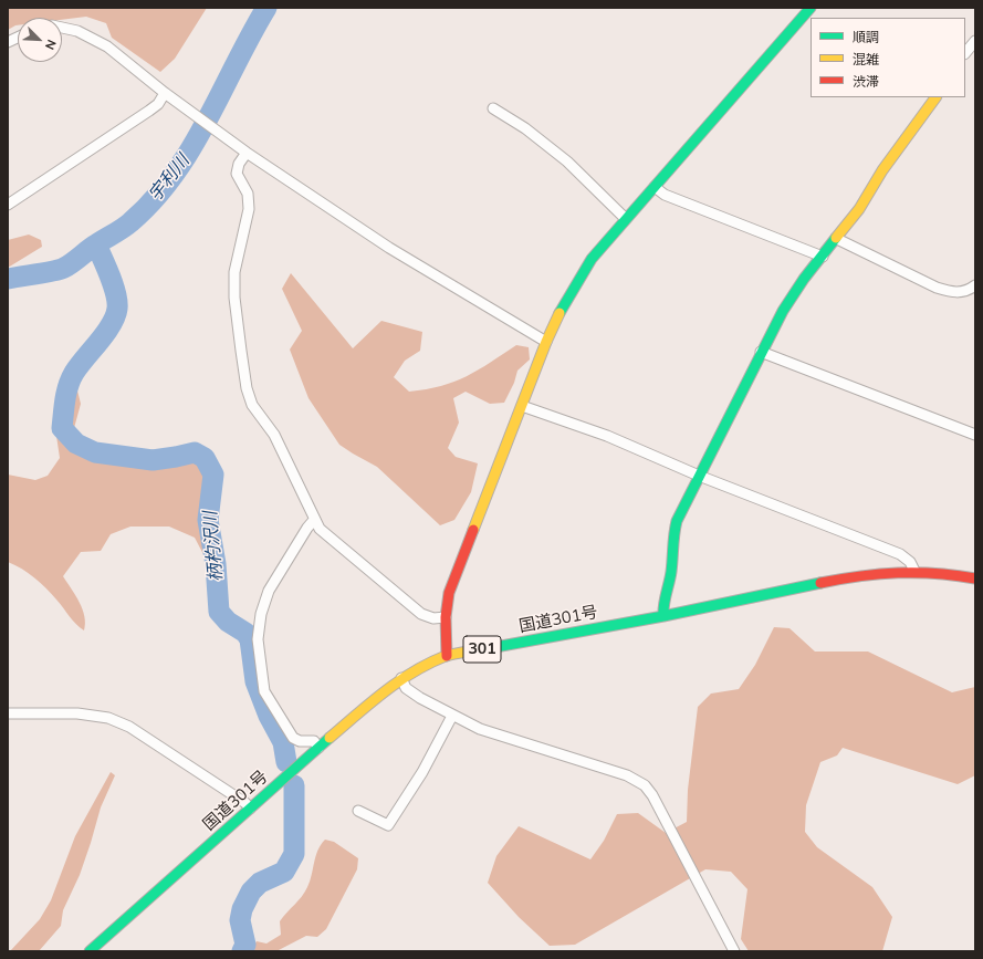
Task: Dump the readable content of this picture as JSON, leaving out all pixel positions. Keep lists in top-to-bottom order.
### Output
{
  "streets": {
    "main road": ["国道301号", "301"]
  },
  "water": ["宇利川", "柄杓沢川"],
  "legend": ["順調", "混雑", "渋滞"],
  "north": "bottom right"
}
